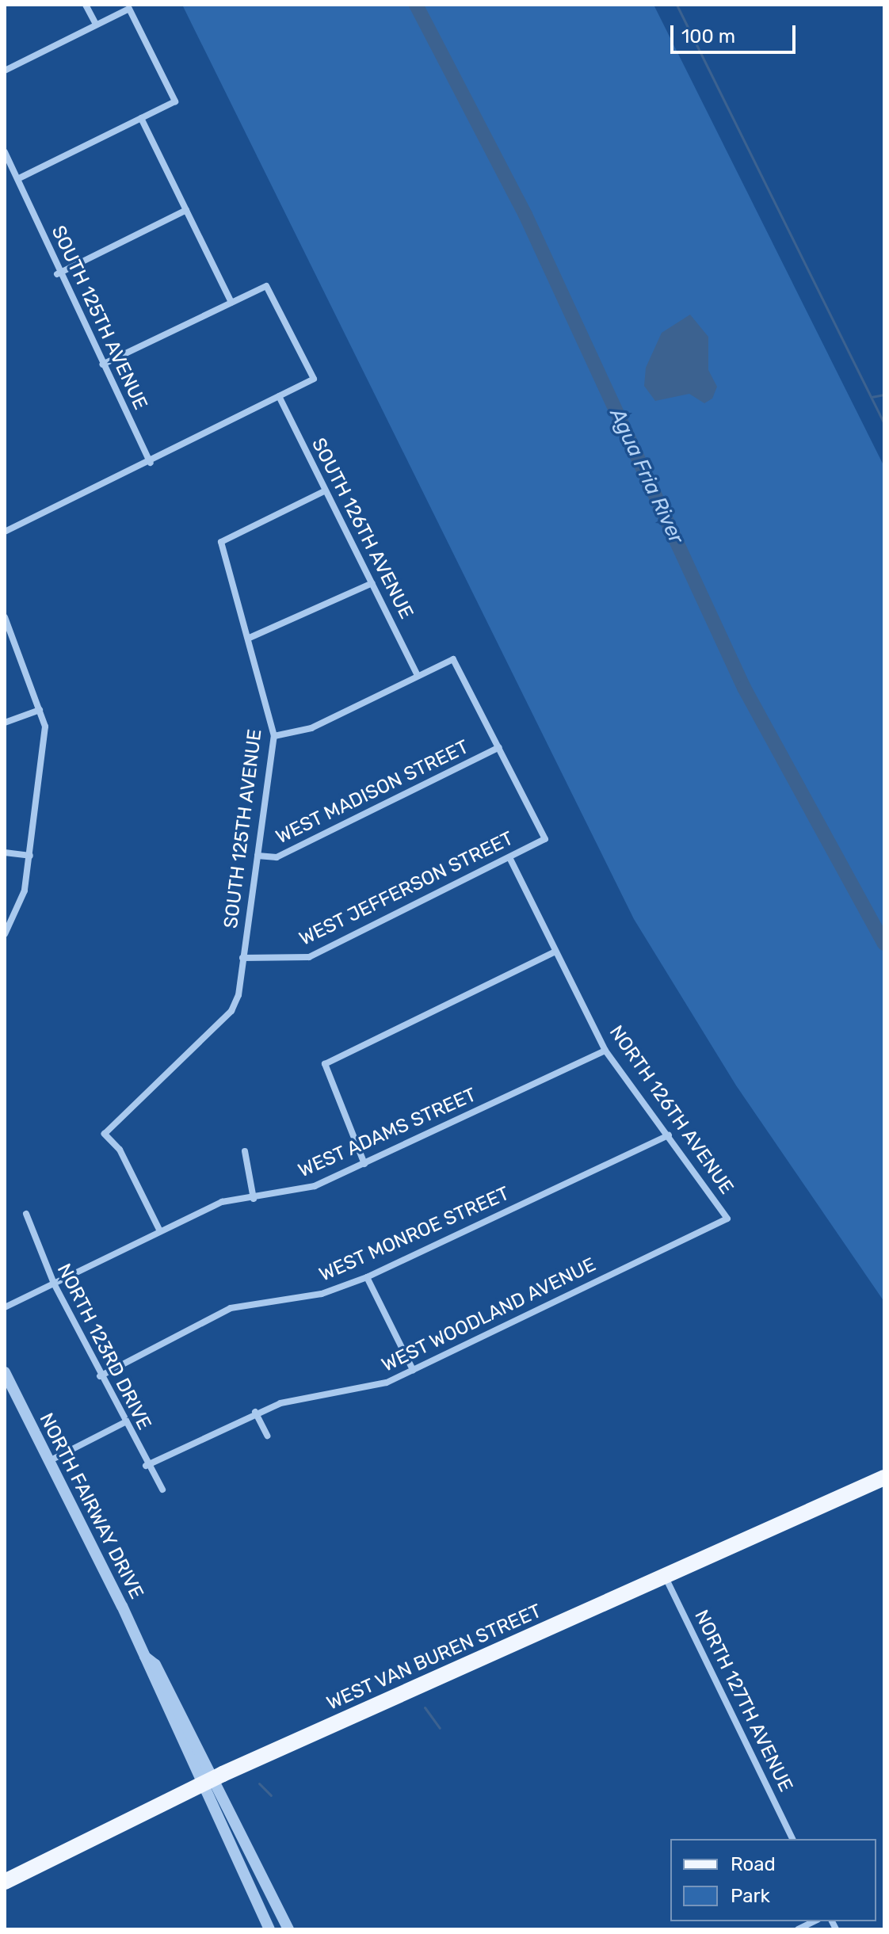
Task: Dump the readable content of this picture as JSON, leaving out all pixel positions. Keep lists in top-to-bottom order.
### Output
{
  "streets": {
    "main road": ["WEST VAN BUREN STREET"],
    "street": [
      "SOUTH 125TH AVENUE",
      "SOUTH 126TH AVENUE",
      "WEST MADISON STREET",
      "WEST JEFFERSON STREET",
      "NORTH 126TH AVENUE",
      "WEST ADAMS STREET",
      "WEST MONROE STREET",
      "WEST WOODLAND AVENUE",
      "NORTH 123RD DRIVE",
      "NORTH FAIRWAY DRIVE",
      "NORTH 127TH AVENUE"
    ]
  },
  "crossings": [
    ["SOUTH 125TH AVENUE", "SOUTH 126TH AVENUE"],
    ["SOUTH 125TH AVENUE", "WEST MADISON STREET"],
    ["SOUTH 125TH AVENUE", "WEST JEFFERSON STREET"],
    ["SOUTH 125TH AVENUE", "WEST ADAMS STREET"],
    ["WEST MADISON STREET", "WEST JEFFERSON STREET"],
    ["NORTH 126TH AVENUE", "WEST ADAMS STREET"],
    ["NORTH 126TH AVENUE", "WEST MONROE STREET"],
    ["NORTH 126TH AVENUE", "WEST WOODLAND AVENUE"],
    ["WEST ADAMS STREET", "NORTH 123RD DRIVE"],
    ["WEST MONROE STREET", "NORTH 123RD DRIVE"],
    ["WEST WOODLAND AVENUE", "NORTH 123RD DRIVE"],
    ["NORTH FAIRWAY DRIVE", "WEST VAN BUREN STREET"],
    ["WEST VAN BUREN STREET", "NORTH 127TH AVENUE"]
  ],
  "water": ["Agua Fria River"],
  "legend": ["Road", "Park"],
  "scale_bar": "100 m"
}
